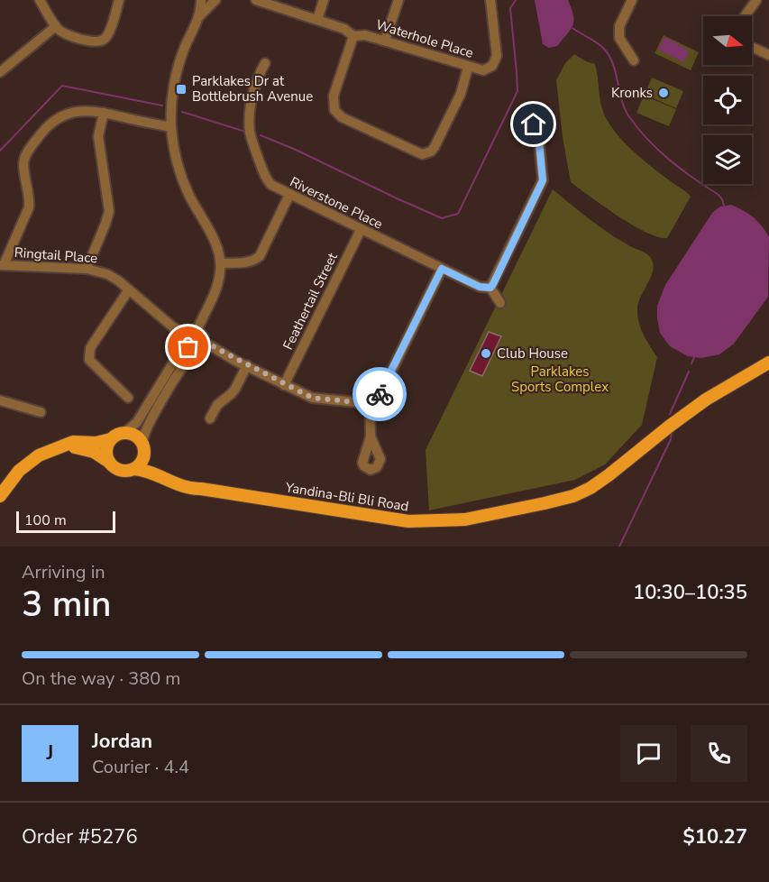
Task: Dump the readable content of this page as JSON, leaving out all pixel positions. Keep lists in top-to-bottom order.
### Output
{
  "streets": {
    "main road": ["Yandina-Bli Bli Road"],
    "street": [
      "Waterhole Place",
      "Riverstone Place",
      "Ringtail Place",
      "Feathertail Street"
    ]
  },
  "crossings": [
    ["Riverstone Place", "Feathertail Street"]
  ],
  "parks": ["Parklakes Sports Complex"],
  "places": {
    "transit": ["Parklakes Dr at Bottlebrush Avenue"],
    "other": ["Kronks", "Club House"]
  },
  "scale_bar": "100 m",
  "north": "right",
  "page": {
    "scale": "100 m",
    "heading": ["3 min", "Arriving in", "10:30–10:35"],
    "panel": [
      "Jordan",
      "Courier · 4.4",
      "Order #5276",
      "$10.27"
    ],
    "bar": "On the way · 380 m",
    "round": "J"
  }
}
